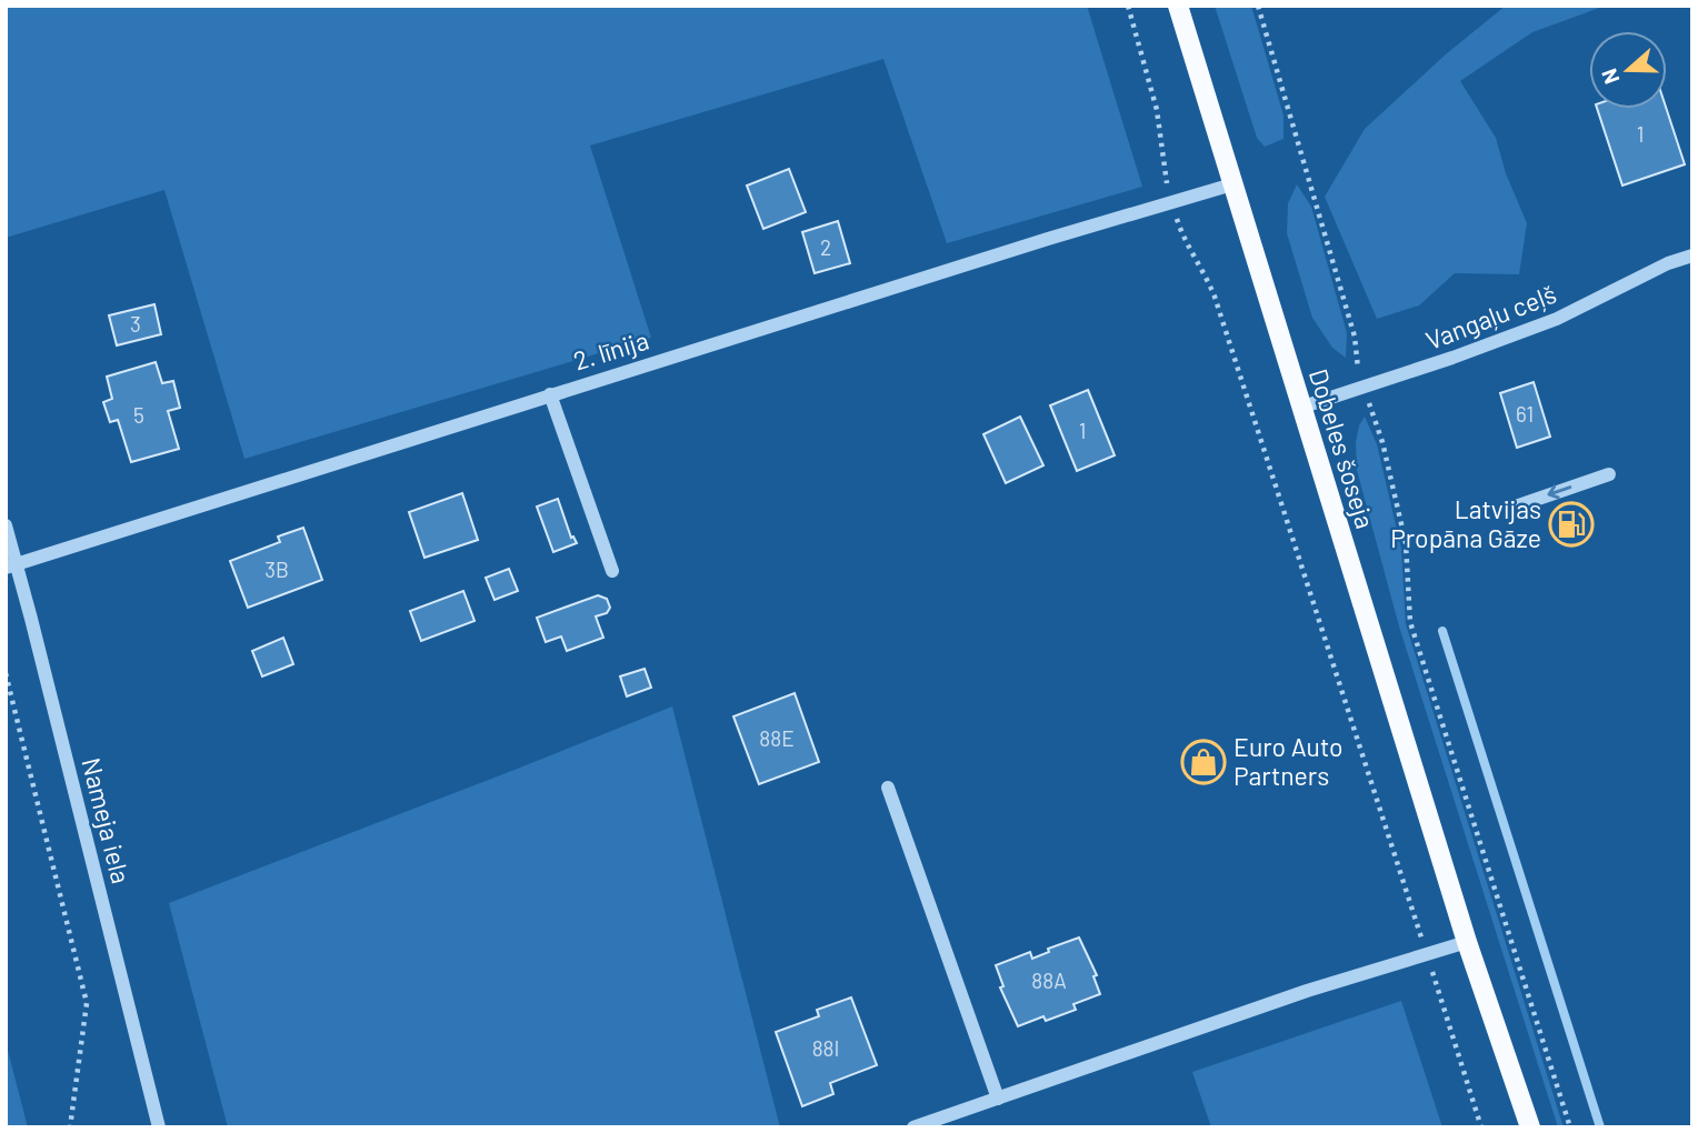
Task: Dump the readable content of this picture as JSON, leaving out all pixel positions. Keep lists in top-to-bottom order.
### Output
{
  "streets": {
    "main road": ["Dobeles šoseja"],
    "street": ["Vangaļu ceļš", "2. līnija", "Nameja iela"]
  },
  "crossings": [
    ["Vangaļu ceļš", "Dobeles šoseja"],
    ["2. līnija", "Dobeles šoseja"],
    ["2. līnija", "Nameja iela"]
  ],
  "places": {
    "fuel station": ["Latvijas Propāna Gāze"],
    "shop": ["Euro Auto Partners"]
  },
  "house_numbers": [
    "1",
    "2",
    "3",
    "61",
    "5",
    "1",
    "3B",
    "88E",
    "88A",
    "88I"
  ],
  "north": "left"
}
